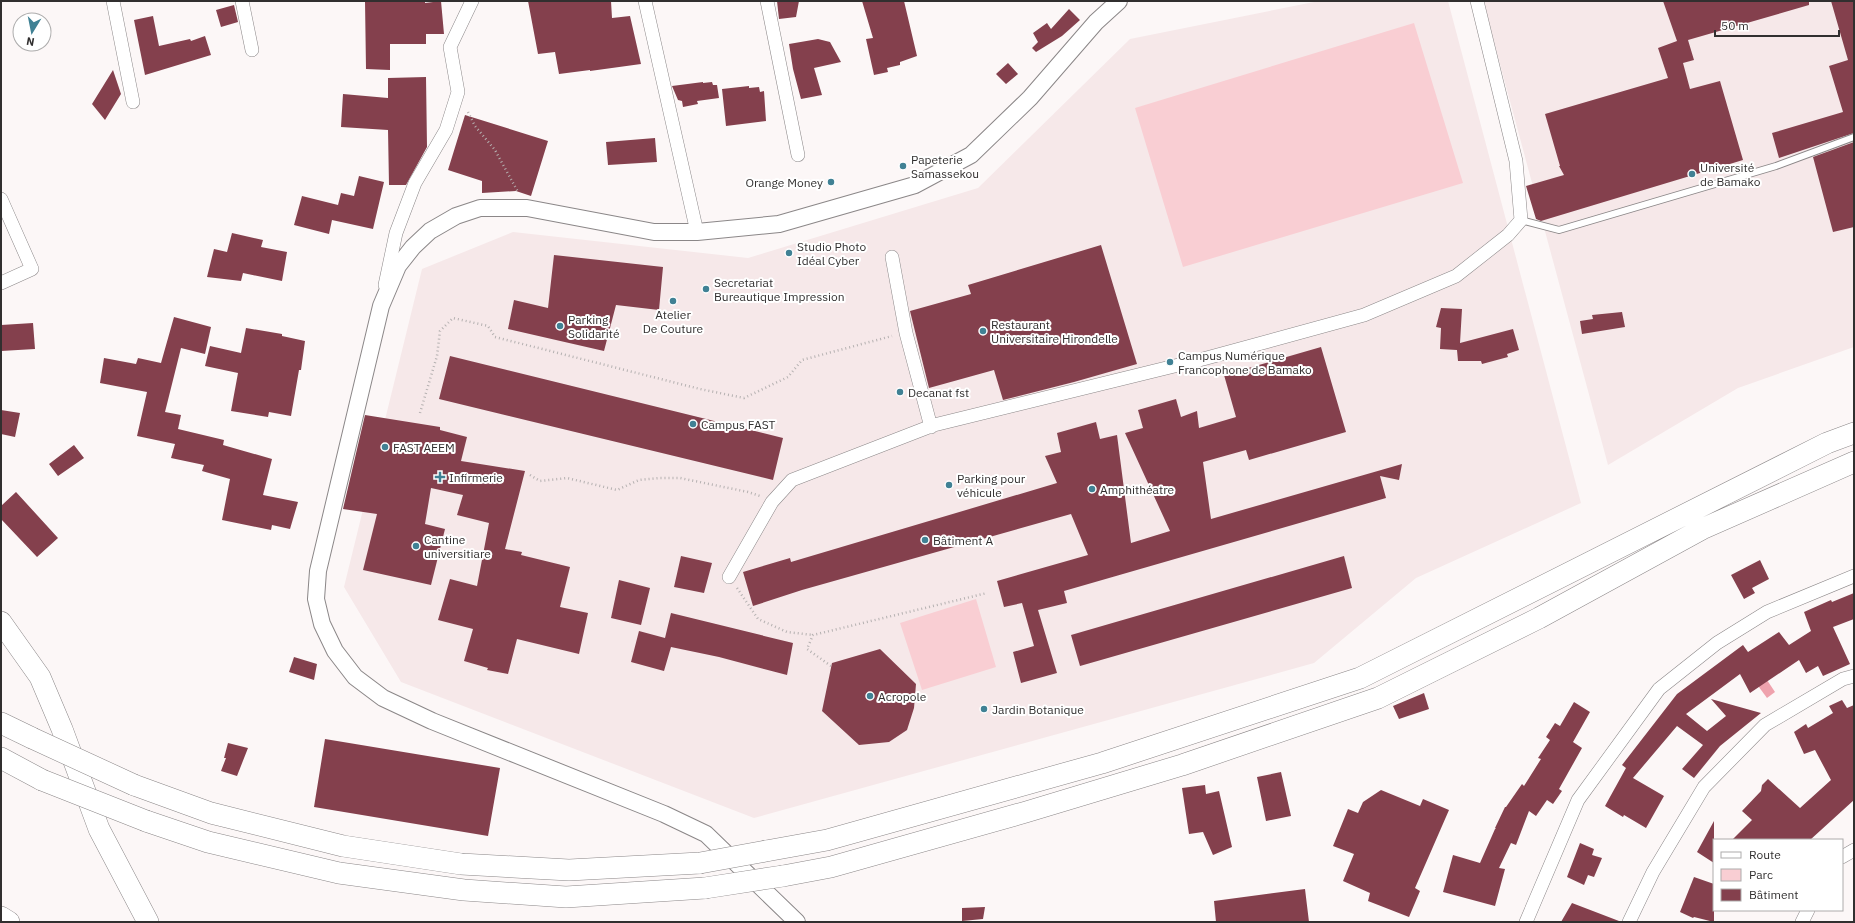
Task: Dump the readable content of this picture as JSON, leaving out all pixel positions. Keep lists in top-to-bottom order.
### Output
{
  "places": {
    "other": [
      "Papeterie Samassekou",
      "Université de Bamako",
      "Orange Money",
      "Studio Photo Idéal Cyber",
      "Secretariat Bureautique Impression",
      "Atelier De Couture",
      "Parking Solidarité",
      "Restaurant Universitaire Hirondelle",
      "Campus Numérique Francophone de Bamako",
      "Decanat fst",
      "Campus FAST",
      "FAST AEEM",
      "Parking pour véhicule",
      "Amphithéatre",
      "Bâtiment A",
      "Cantine universitiare",
      "Acropole",
      "Jardin Botanique"
    ],
    "health": ["Infirmerie"]
  },
  "legend": ["Route", "Parc", "Bâtiment"],
  "scale_bar": "50 m",
  "north": "bottom"
}
